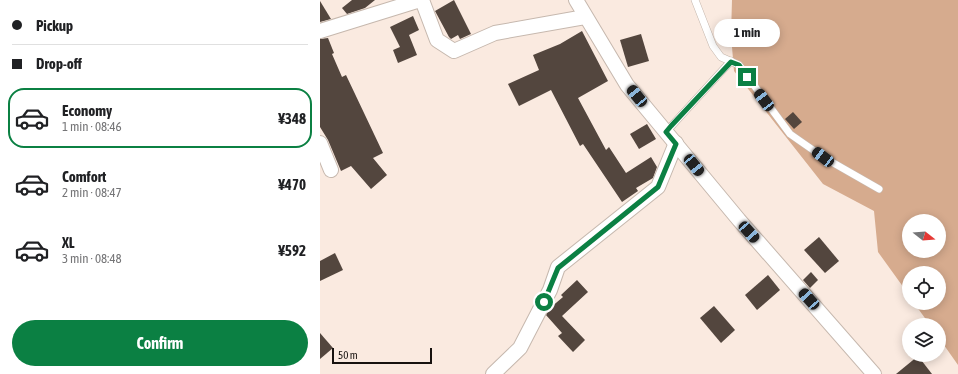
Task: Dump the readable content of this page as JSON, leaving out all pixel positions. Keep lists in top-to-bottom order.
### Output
{
  "scale_bar": "50 m",
  "north": "right",
  "page": {
    "banner": ["Pickup", "Drop-off"],
    "bubble": "1 min",
    "list": [
      {
        "name": "Economy",
        "note": "1 min · 08:46",
        "value": "¥348"
      },
      {
        "name": "Comfort",
        "note": "2 min · 08:47",
        "value": "¥470"
      },
      {
        "name": "XL",
        "note": "3 min · 08:48",
        "value": "¥592"
      }
    ],
    "buttons": "Confirm",
    "scale": "50 m"
  }
}
